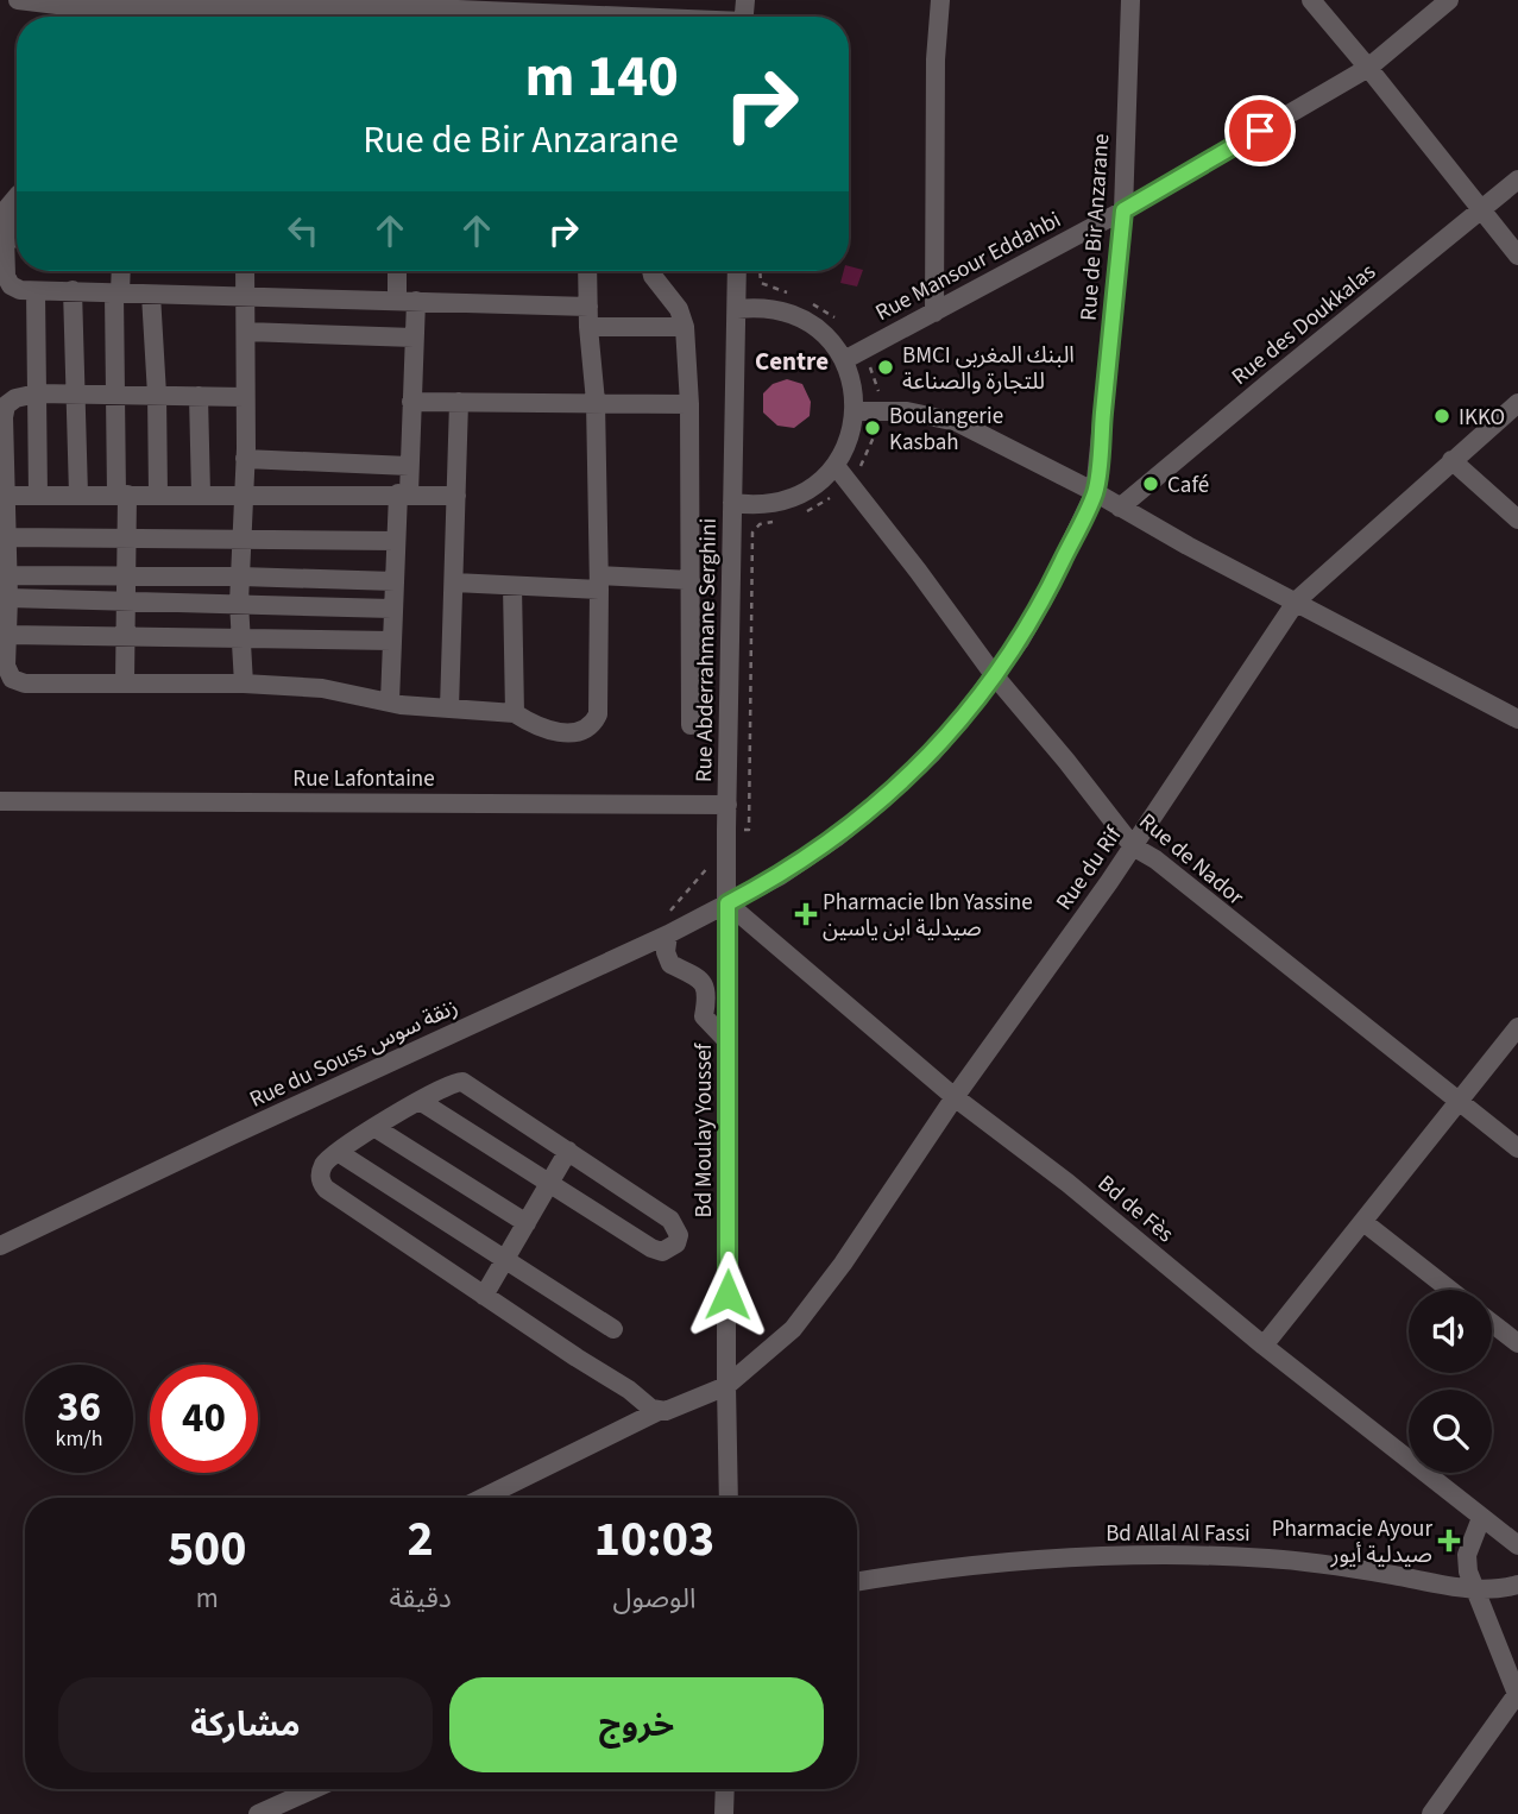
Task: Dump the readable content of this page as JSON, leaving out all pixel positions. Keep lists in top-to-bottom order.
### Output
{
  "streets": {
    "street": [
      "Rue de Bir Anzarane",
      "Rue Mansour Eddahbi",
      "Rue des Doukkalas",
      "Rue Abderrahmane Serghini",
      "Rue Lafontaine",
      "Rue de Nador",
      "Rue du Rif",
      "Rue du Souss زنقة سوس",
      "Bd Moulay Youssef",
      "Bd de Fès",
      "Bd Allal Al Fassi"
    ]
  },
  "crossings": [
    ["Rue de Bir Anzarane", "Rue Mansour Eddahbi"],
    ["Rue de Bir Anzarane", "Rue Abderrahmane Serghini"],
    ["Rue de Bir Anzarane", "Rue de Nador"],
    ["Rue de Bir Anzarane", "Rue du Souss زنقة سوس"],
    ["Rue de Bir Anzarane", "Bd Moulay Youssef"],
    ["Rue de Bir Anzarane", "Bd de Fès"],
    ["Rue Mansour Eddahbi", "Rue Abderrahmane Serghini"],
    ["Rue Abderrahmane Serghini", "Rue Lafontaine"],
    ["Rue Abderrahmane Serghini", "Rue de Nador"],
    ["Rue Abderrahmane Serghini", "Rue du Souss زنقة سوس"],
    ["Rue Abderrahmane Serghini", "Bd Moulay Youssef"],
    ["Rue Abderrahmane Serghini", "Bd de Fès"],
    ["Rue de Nador", "Rue du Rif"],
    ["Rue du Rif", "Bd Moulay Youssef"],
    ["Rue du Rif", "Bd de Fès"],
    ["Rue du Souss زنقة سوس", "Bd Moulay Youssef"],
    ["Rue du Souss زنقة سوس", "Bd de Fès"],
    ["Bd Moulay Youssef", "Bd de Fès"]
  ],
  "districts": ["Centre"],
  "places": {
    "other": [
      "BMCI البنك المغربي للتجارة والصناعة",
      "IKKO",
      "Boulangerie Kasbah",
      "Café"
    ],
    "health": ["Pharmacie Ibn Yassine صيدلية ابن ياسين", "Pharmacie Ayour صيدلية أيور"]
  },
  "page": {
    "turn": ["140 m", "Rue de Bir Anzarane"],
    "speed": "36 km/h",
    "limit": "40",
    "eta": [
      "10:03",
      "الوصول",
      "2",
      "دقيقة",
      "500",
      "m"
    ],
    "buttons": ["خروج", "مشاركة"]
  }
}
